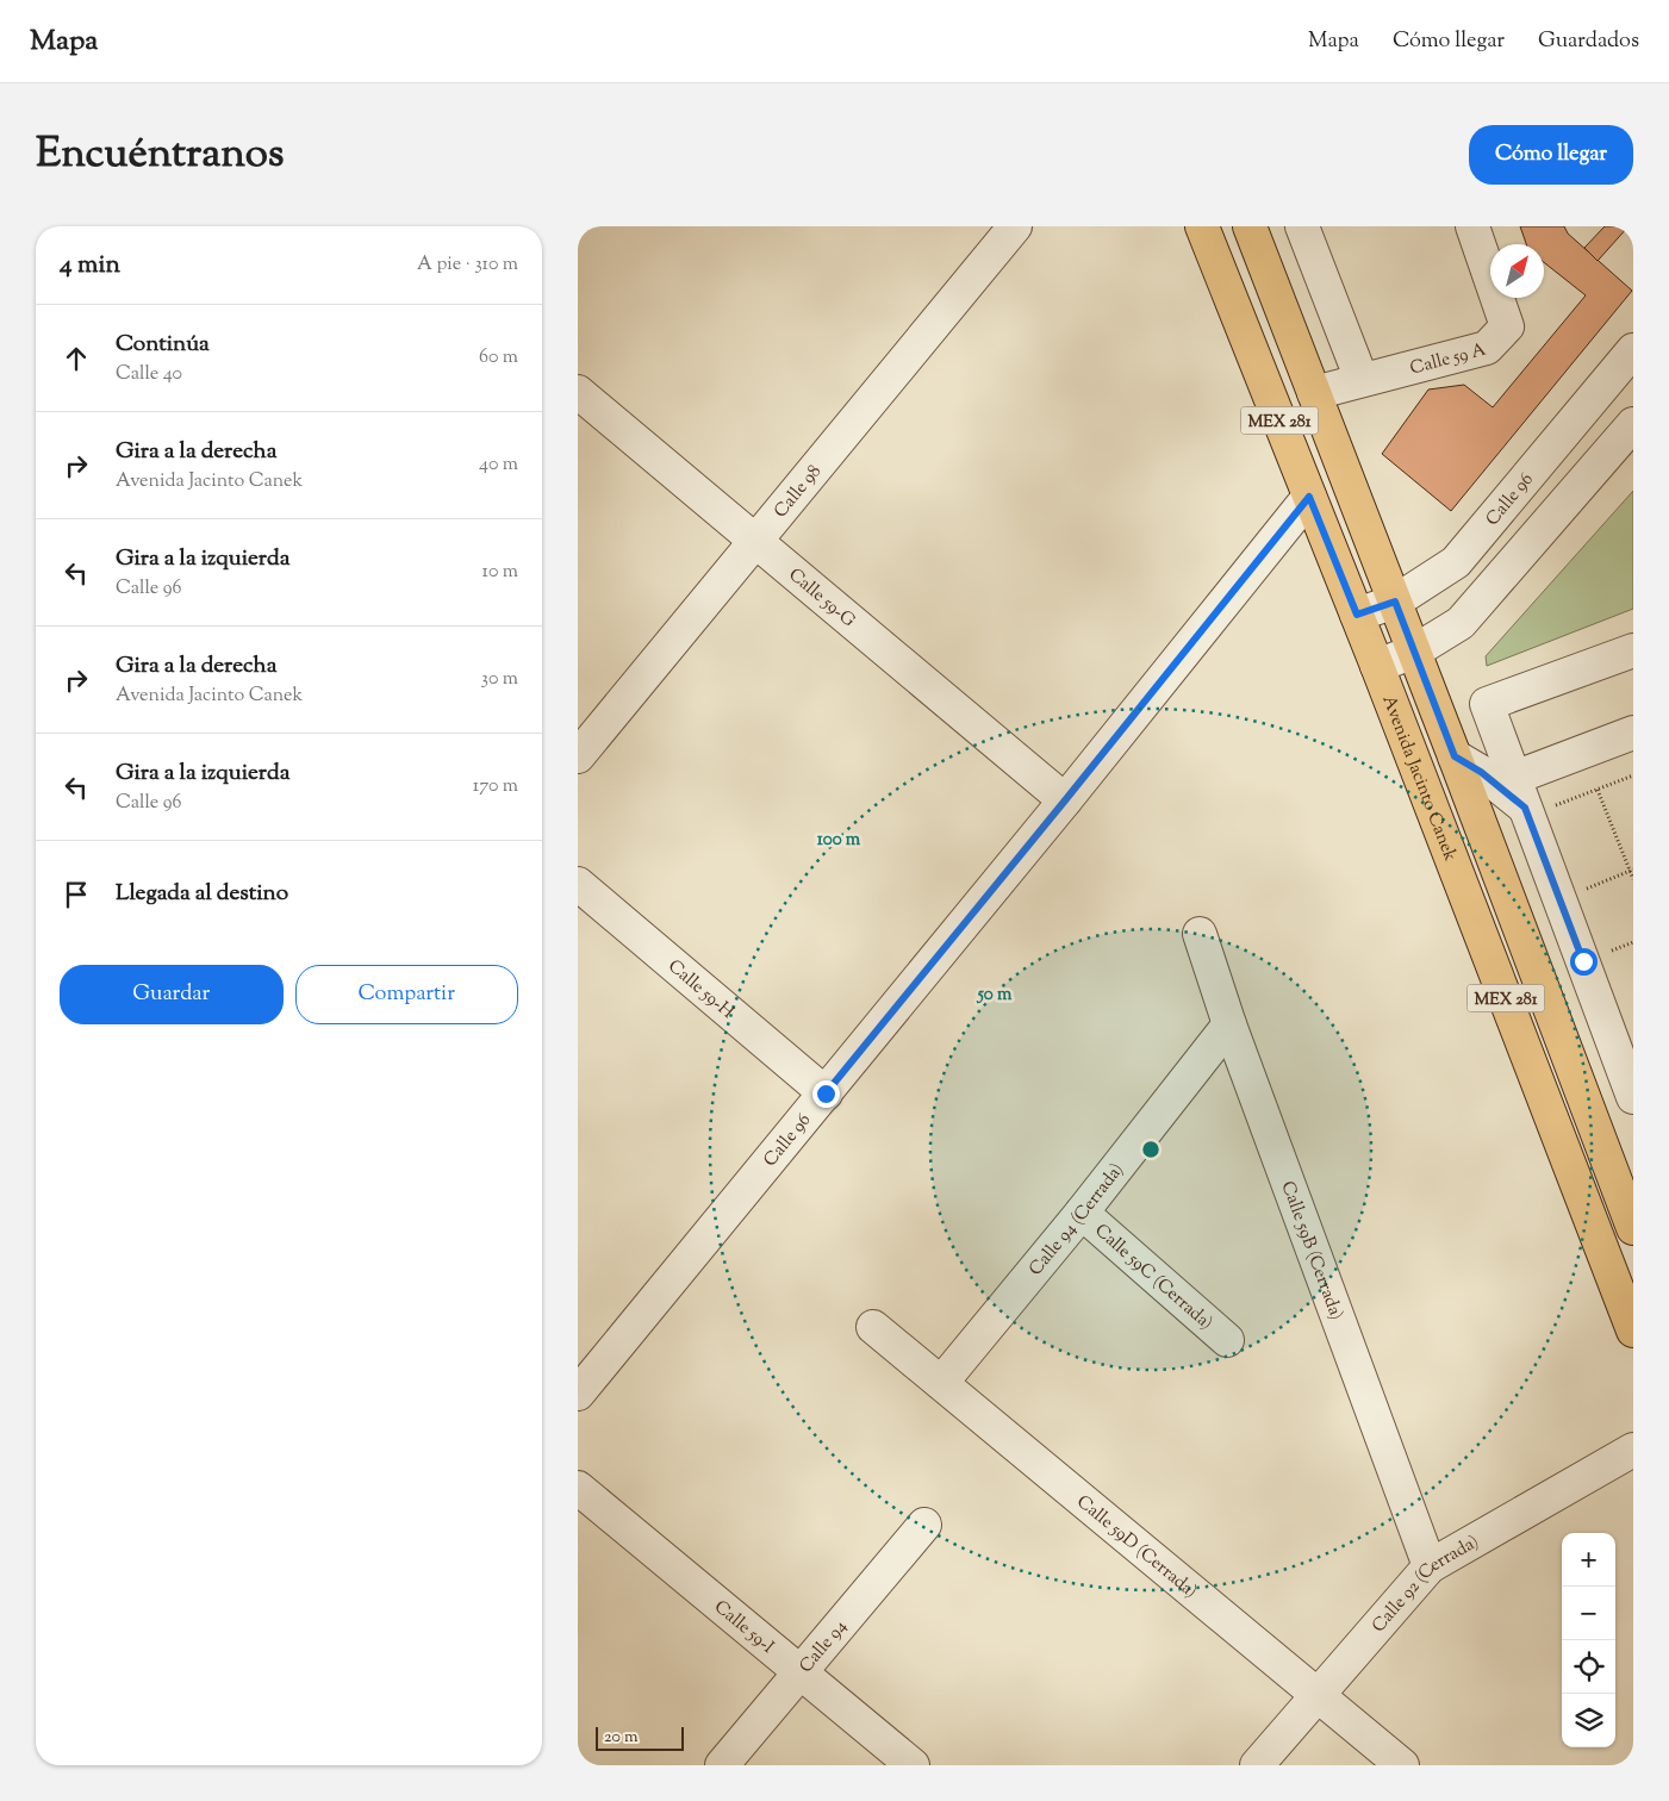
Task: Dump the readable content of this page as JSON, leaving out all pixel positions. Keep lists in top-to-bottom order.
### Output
{
  "streets": {
    "main road": ["MEX 281", "Avenida Jacinto Canek"],
    "street": [
      "Calle 59 A",
      "Calle 98",
      "Calle 96",
      "Calle 59-G",
      "Calle 59-H",
      "Calle 94 (Cerrada)",
      "Calle 59B (Cerrada)",
      "Calle 59C (Cerrada)",
      "Calle 59D (Cerrada)",
      "Calle 92 (Cerrada)",
      "Calle 59-I",
      "Calle 94"
    ]
  },
  "crossings": [
    ["Calle 59 A", "MEX 281"],
    ["MEX 281", "Calle 96"],
    ["Calle 98", "Calle 59-G"],
    ["Calle 96", "Calle 59-G"],
    ["Calle 96", "Avenida Jacinto Canek"],
    ["Calle 96", "Calle 59-H"],
    ["Calle 94 (Cerrada)", "Calle 59B (Cerrada)"],
    ["Calle 94 (Cerrada)", "Calle 59C (Cerrada)"],
    ["Calle 94 (Cerrada)", "Calle 59D (Cerrada)"],
    ["Calle 59B (Cerrada)", "Calle 92 (Cerrada)"],
    ["Calle 59D (Cerrada)", "Calle 92 (Cerrada)"],
    ["Calle 59-I", "Calle 94"]
  ],
  "scale_bar": "20 m",
  "north": "top right",
  "page": {
    "header": "Mapa",
    "nav": ["Mapa", "Cómo llegar", "Guardados"],
    "title": "Encuéntranos",
    "buttons": [
      "Cómo llegar",
      ["Guardar", "Compartir"]
    ],
    "heading": ["4 min", "A pie · 310 m"],
    "list": [
      ["Continúa", "Calle 40", "60 m"],
      ["Gira a la derecha", "Avenida Jacinto Canek", "40 m"],
      ["Gira a la izquierda", "Calle 96", "10 m"],
      ["Gira a la derecha", "Avenida Jacinto Canek", "30 m"],
      ["Gira a la izquierda", "Calle 96", "170 m"],
      "Llegada al destino"
    ],
    "map_buttons": ["+", "−"],
    "scale": "20 m"
  },
  "rings": ["100 m", "50 m"]
}
